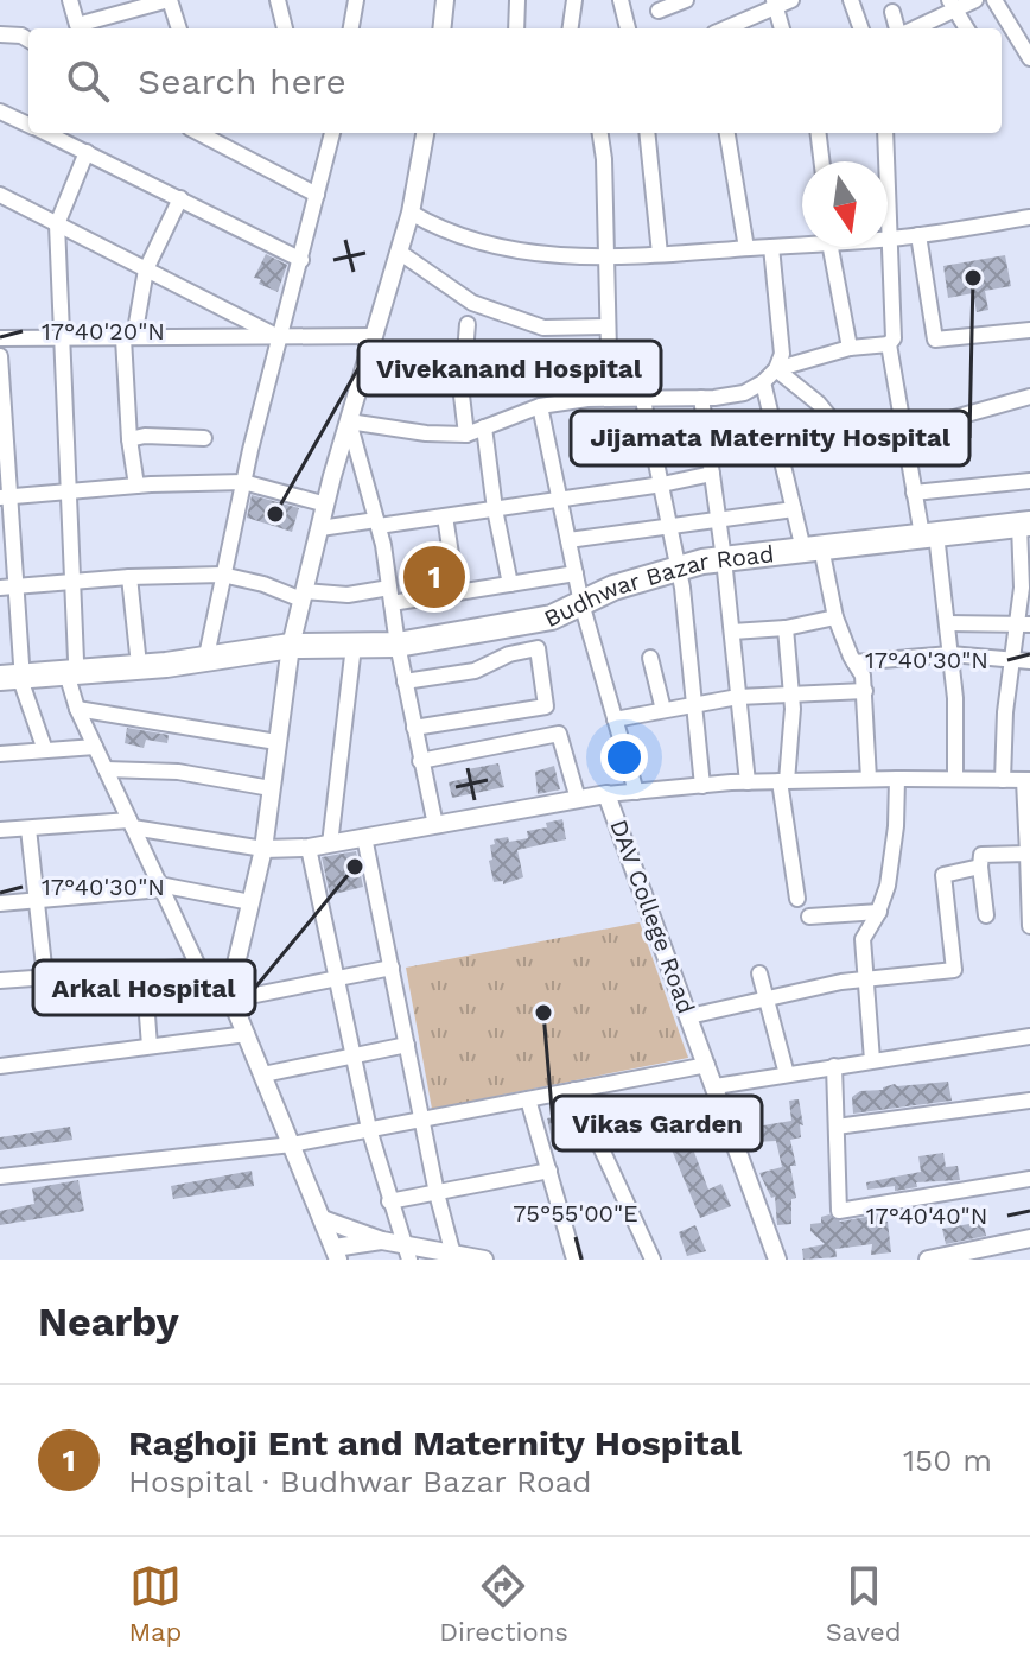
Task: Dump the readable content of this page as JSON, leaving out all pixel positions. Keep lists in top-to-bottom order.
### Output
{
  "streets": {
    "highway": ["Budhwar Bazar Road"],
    "street": ["DAV College Road"]
  },
  "places": [
    "Jijamata Maternity Hospital",
    "Vivekanand Hospital",
    "Arkal Hospital",
    "Vikas Garden"
  ],
  "north": "bottom",
  "page": {
    "search": "Search here",
    "pins": "1",
    "heading": "Nearby",
    "list": [
      {
        "mark": "1",
        "name": "Raghoji Ent and Maternity Hospital",
        "note": "Hospital · Budhwar Bazar Road",
        "value": "150 m"
      }
    ],
    "nav": ["Map", "Directions", "Saved"]
  },
  "coordinates": [
    "17°40'20\"N",
    "17°40'30\"N",
    "75°55'00\"E",
    "17°40'40\"N"
  ]
}
